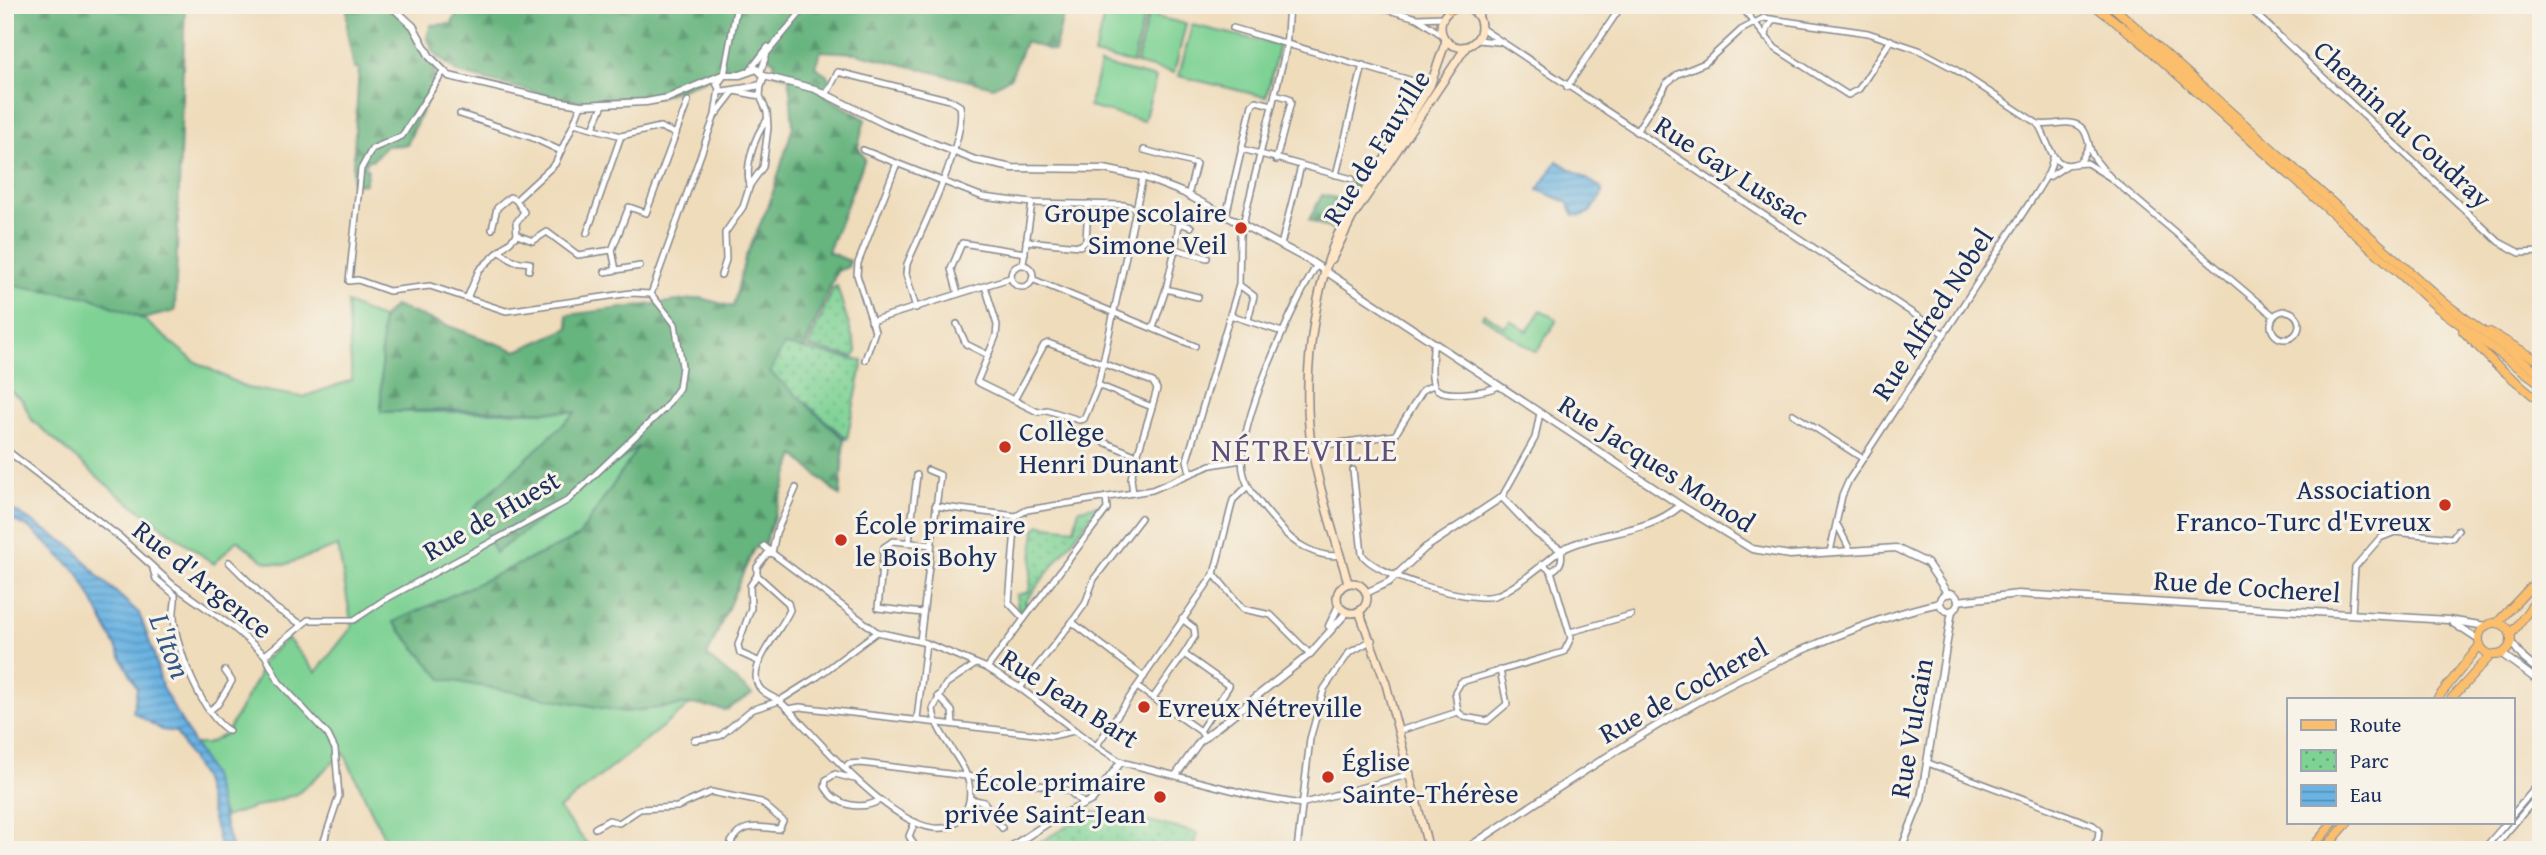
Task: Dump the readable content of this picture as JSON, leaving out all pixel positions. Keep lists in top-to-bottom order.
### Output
{
  "streets": {
    "main road": ["Rue de Fauville"],
    "street": [
      "Chemin du Coudray",
      "Rue Gay Lussac",
      "Rue Alfred Nobel",
      "Rue Jacques Monod",
      "Rue de Huest",
      "Rue d'Argence",
      "Rue de Cocherel",
      "Rue Jean Bart",
      "Rue Vulcain"
    ]
  },
  "crossings": [
    ["Rue de Fauville", "Rue Gay Lussac"],
    ["Rue de Fauville", "Rue Jacques Monod"],
    ["Rue Gay Lussac", "Rue Alfred Nobel"],
    ["Rue Alfred Nobel", "Rue Jacques Monod"],
    ["Rue Jacques Monod", "Rue de Cocherel"],
    ["Rue Jacques Monod", "Rue Vulcain"],
    ["Rue de Cocherel", "Rue Vulcain"]
  ],
  "districts": ["NÉTREVILLE"],
  "water": ["L'Iton"],
  "places": [
    "Groupe scolaire Simone Veil",
    "Collège Henri Dunant",
    "Association Franco-Turc d'Evreux",
    "École primaire le Bois Bohy",
    "Evreux Nétreville",
    "Église Sainte-Thérèse",
    "École primaire privée Saint-Jean"
  ],
  "legend": ["Route", "Parc", "Eau"]
}
